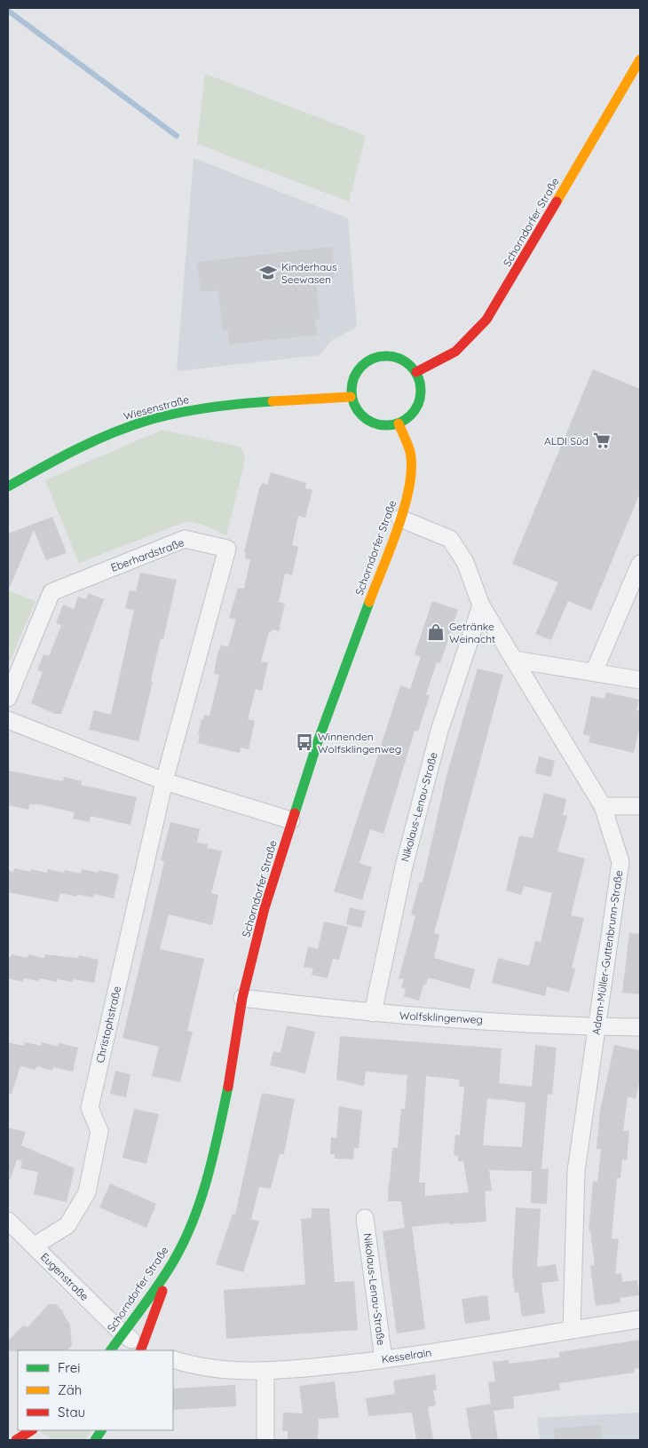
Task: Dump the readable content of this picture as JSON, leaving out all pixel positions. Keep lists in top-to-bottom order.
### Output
{
  "streets": {
    "street": [
      "Schorndorfer Straße",
      "Wiesenstraße",
      "Eberhardstraße",
      "Nikolaus-Lenau-Straße",
      "Adam-Müller-Guttenbrunn-Straße",
      "Wolfsklingenweg",
      "Christophstraße",
      "Eugenstraße",
      "Kesselrain"
    ]
  },
  "crossings": [
    ["Schorndorfer Straße", "Wiesenstraße"],
    ["Schorndorfer Straße", "Adam-Müller-Guttenbrunn-Straße"],
    ["Schorndorfer Straße", "Wolfsklingenweg"],
    ["Schorndorfer Straße", "Eugenstraße"],
    ["Eberhardstraße", "Christophstraße"],
    ["Nikolaus-Lenau-Straße", "Adam-Müller-Guttenbrunn-Straße"],
    ["Nikolaus-Lenau-Straße", "Wolfsklingenweg"],
    ["Nikolaus-Lenau-Straße", "Kesselrain"],
    ["Adam-Müller-Guttenbrunn-Straße", "Wolfsklingenweg"],
    ["Adam-Müller-Guttenbrunn-Straße", "Kesselrain"],
    ["Christophstraße", "Eugenstraße"]
  ],
  "places": {
    "school or university": ["Kinderhaus Seewasen"],
    "supermarket": ["ALDI Süd"],
    "shop": ["Getränke Weinacht"],
    "bus stop": ["Winnenden Wolfsklingenweg"]
  },
  "legend": ["Frei", "Zäh", "Stau"]
}
